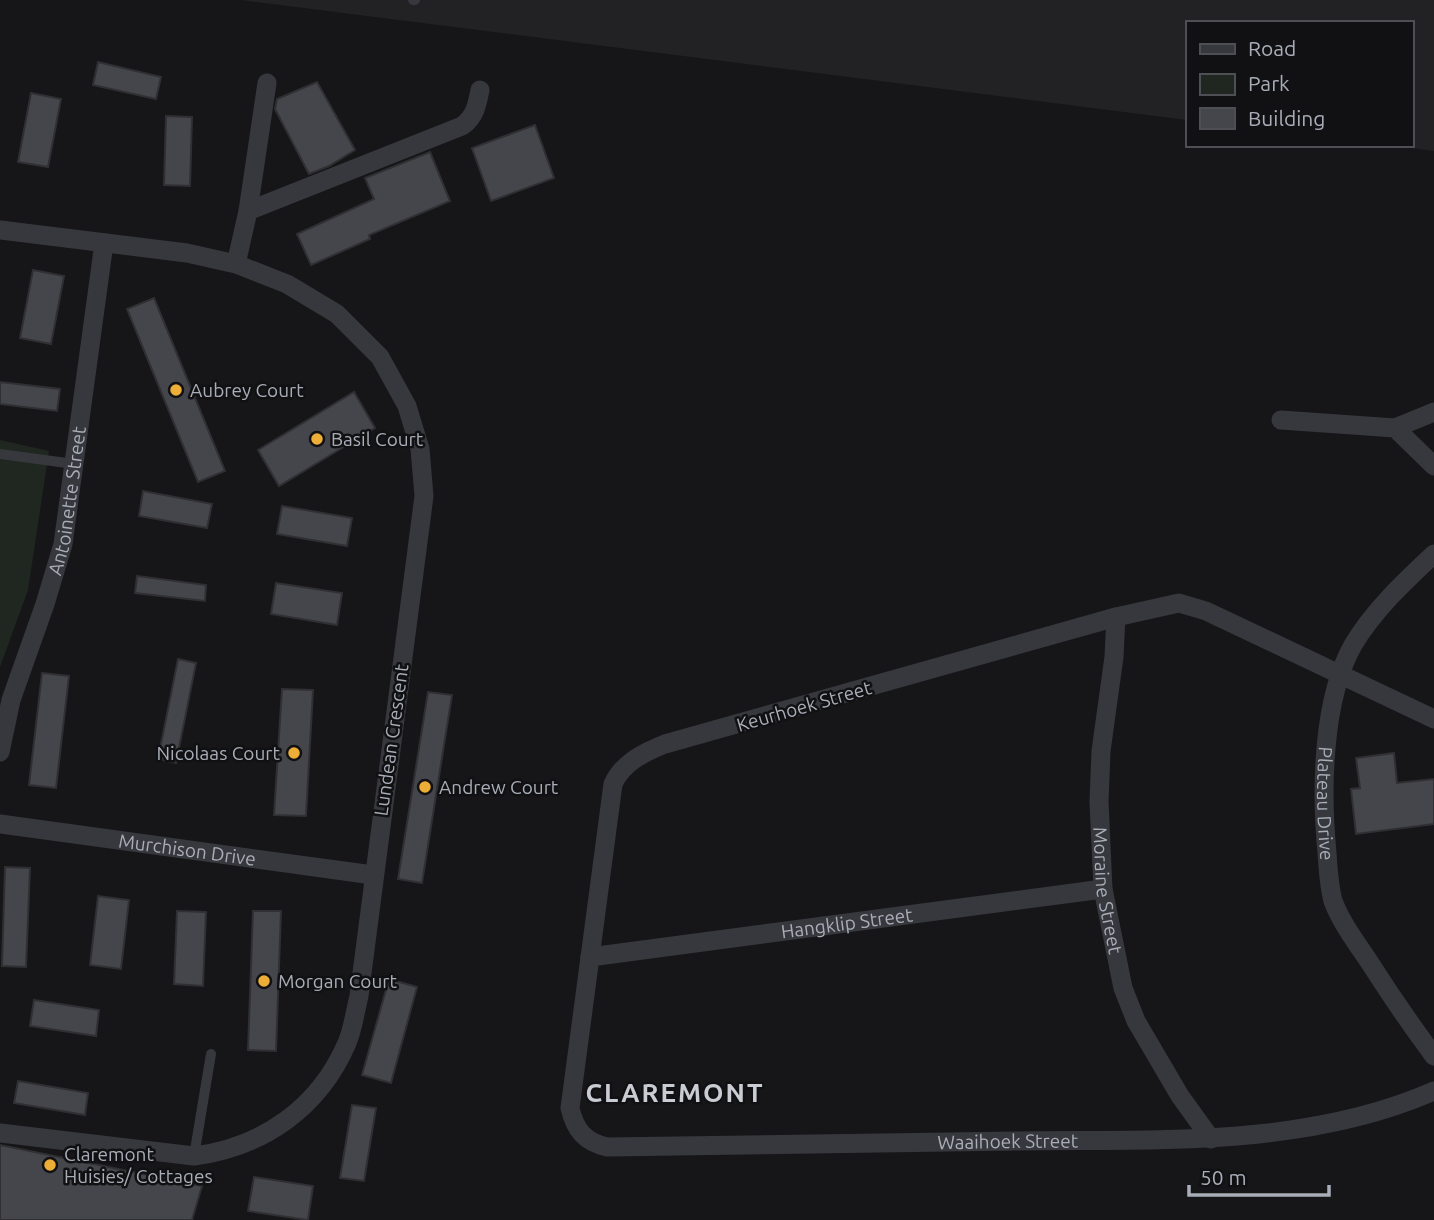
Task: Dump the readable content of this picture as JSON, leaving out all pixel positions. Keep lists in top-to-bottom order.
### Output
{
  "streets": {
    "street": [
      "Antoinette Street",
      "Keurhoek Street",
      "Lundean Crescent",
      "Plateau Drive",
      "Murchison Drive",
      "Moraine Street",
      "Hangklip Street",
      "Waaihoek Street"
    ]
  },
  "crossings": [
    ["Antoinette Street", "Lundean Crescent"],
    ["Keurhoek Street", "Plateau Drive"],
    ["Keurhoek Street", "Moraine Street"],
    ["Keurhoek Street", "Hangklip Street"],
    ["Keurhoek Street", "Waaihoek Street"],
    ["Lundean Crescent", "Murchison Drive"],
    ["Moraine Street", "Hangklip Street"],
    ["Moraine Street", "Waaihoek Street"]
  ],
  "districts": ["CLAREMONT"],
  "places": [
    "Aubrey Court",
    "Basil Court",
    "Nicolaas Court",
    "Andrew Court",
    "Morgan Court",
    "Claremont Huisies/ Cottages"
  ],
  "legend": ["Road", "Park", "Building"],
  "scale_bar": "50 m"
}
